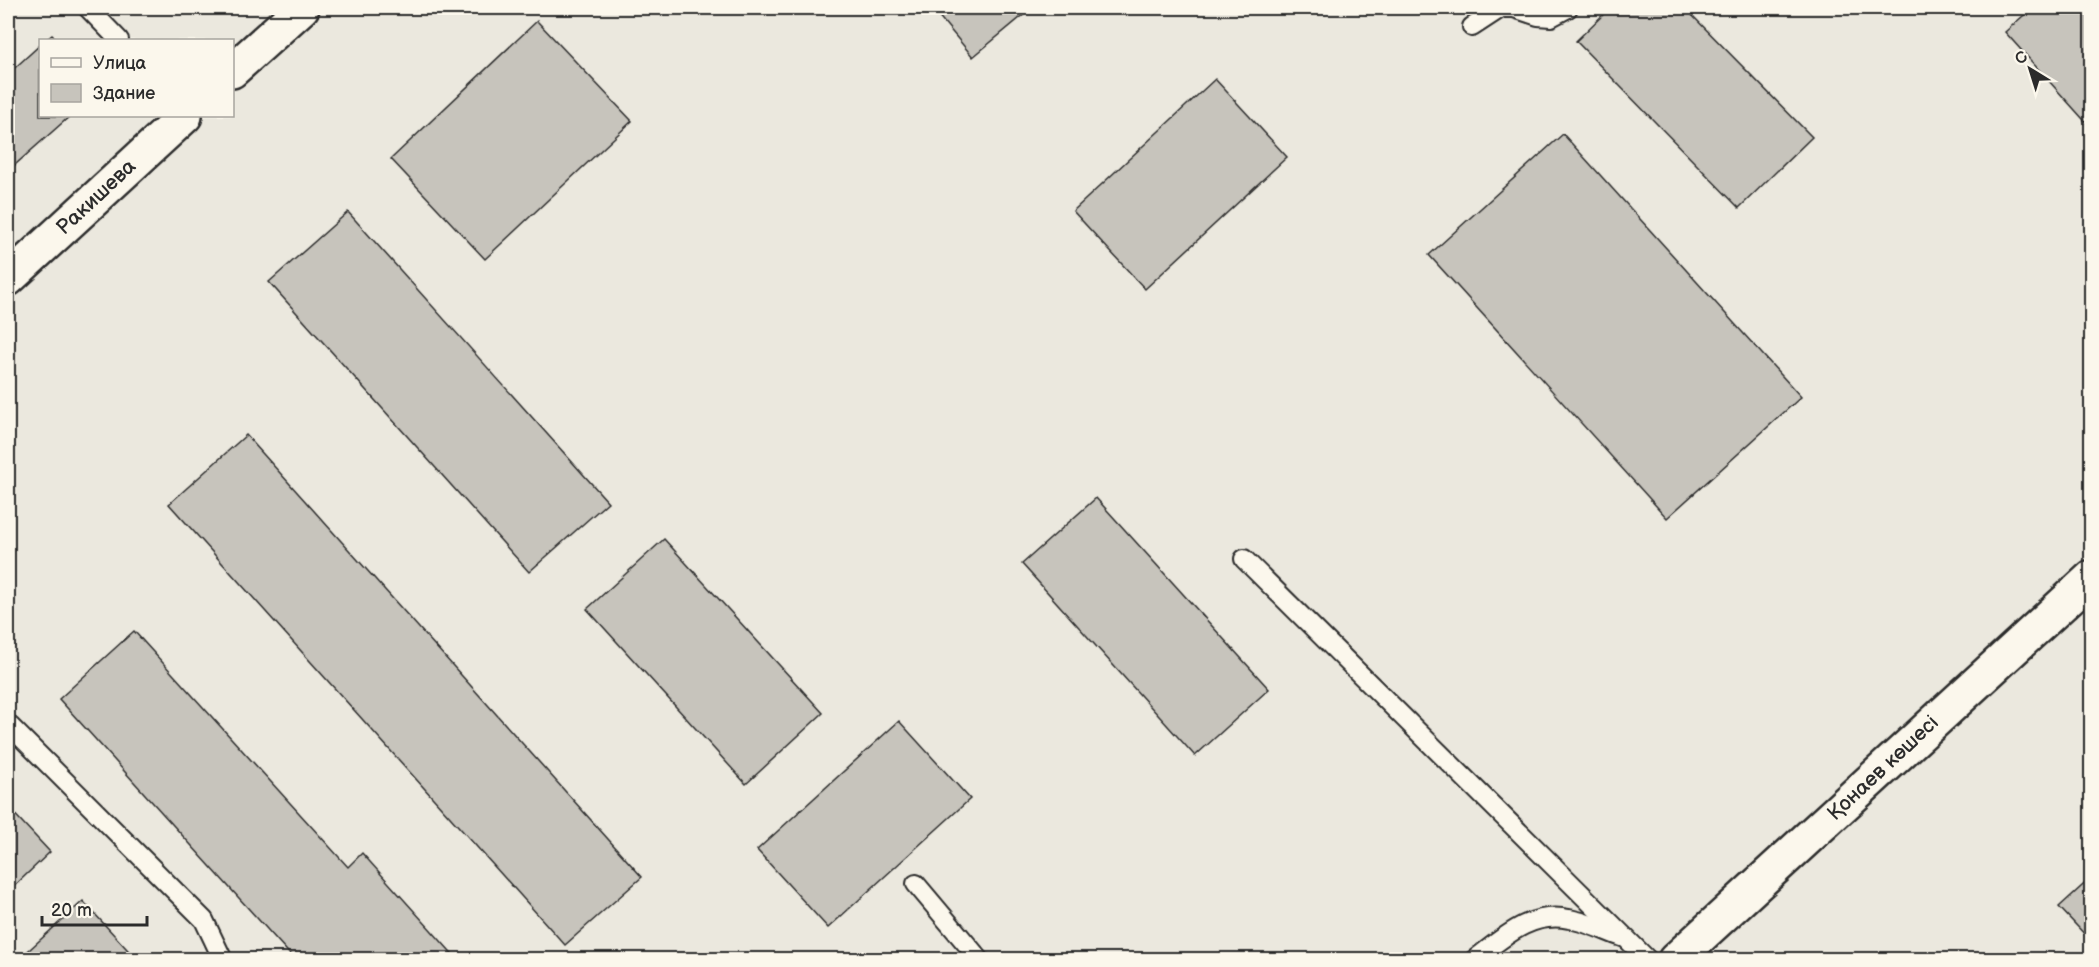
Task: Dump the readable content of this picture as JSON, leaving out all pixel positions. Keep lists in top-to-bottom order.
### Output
{
  "streets": {
    "street": ["Ракишева", "Қонаев көшесі"]
  },
  "legend": ["Улица", "Здание"],
  "scale_bar": "20 m",
  "north": "top left"
}
